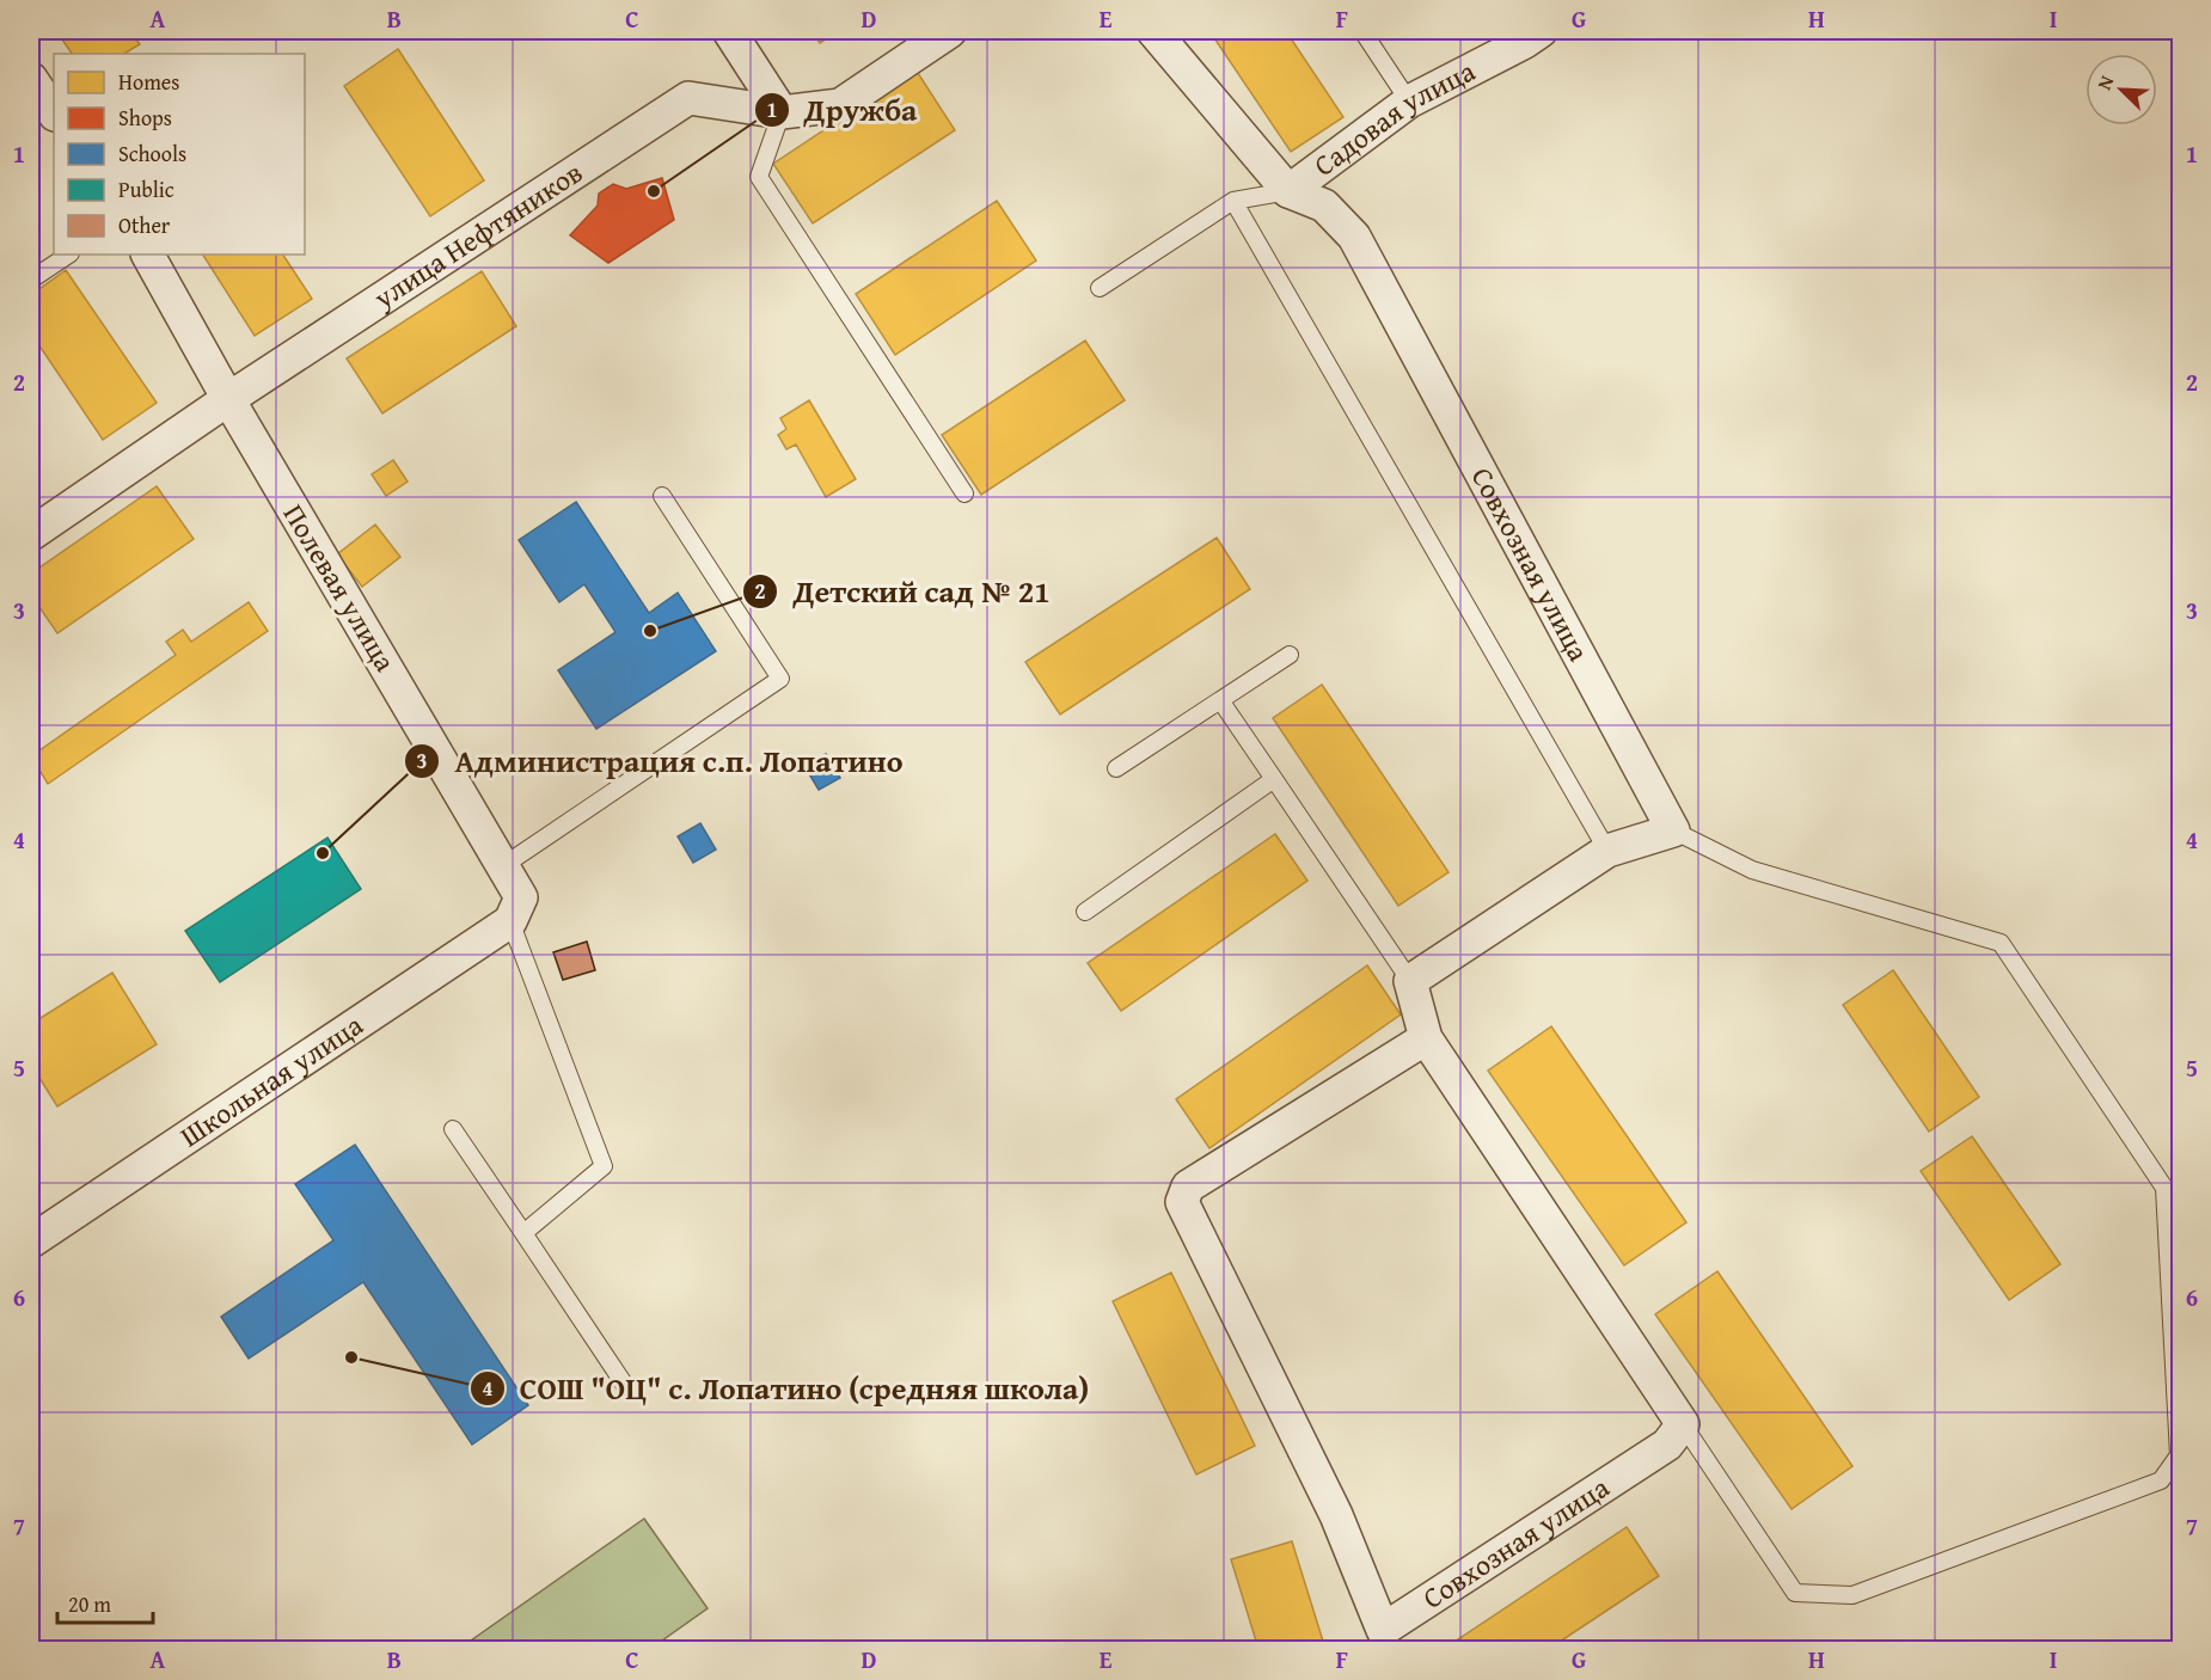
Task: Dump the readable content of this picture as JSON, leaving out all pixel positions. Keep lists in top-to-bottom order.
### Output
{
  "streets": {
    "street": [
      "Садовая улица",
      "улица Нефтяников",
      "Совхозная улица",
      "Полевая улица",
      "Школьная улица"
    ]
  },
  "crossings": [
    ["Садовая улица", "Совхозная улица"],
    ["улица Нефтяников", "Полевая улица"],
    ["Полевая улица", "Школьная улица"]
  ],
  "places": [
    "Дружба",
    "Детский сад № 21",
    "Администрация с.п. Лопатино",
    "СОШ \"ОЦ\" с. Лопатино (средняя школа)"
  ],
  "legend": [
    "Homes",
    "Shops",
    "Schools",
    "Public",
    "Other"
  ],
  "scale_bar": "20 m",
  "north": "top left",
  "grid": {
    "columns": [
      "A",
      "B",
      "C",
      "D",
      "E",
      "F",
      "G",
      "H",
      "I"
    ],
    "rows": [
      "1",
      "2",
      "3",
      "4",
      "5",
      "6",
      "7"
    ]
  }
}
